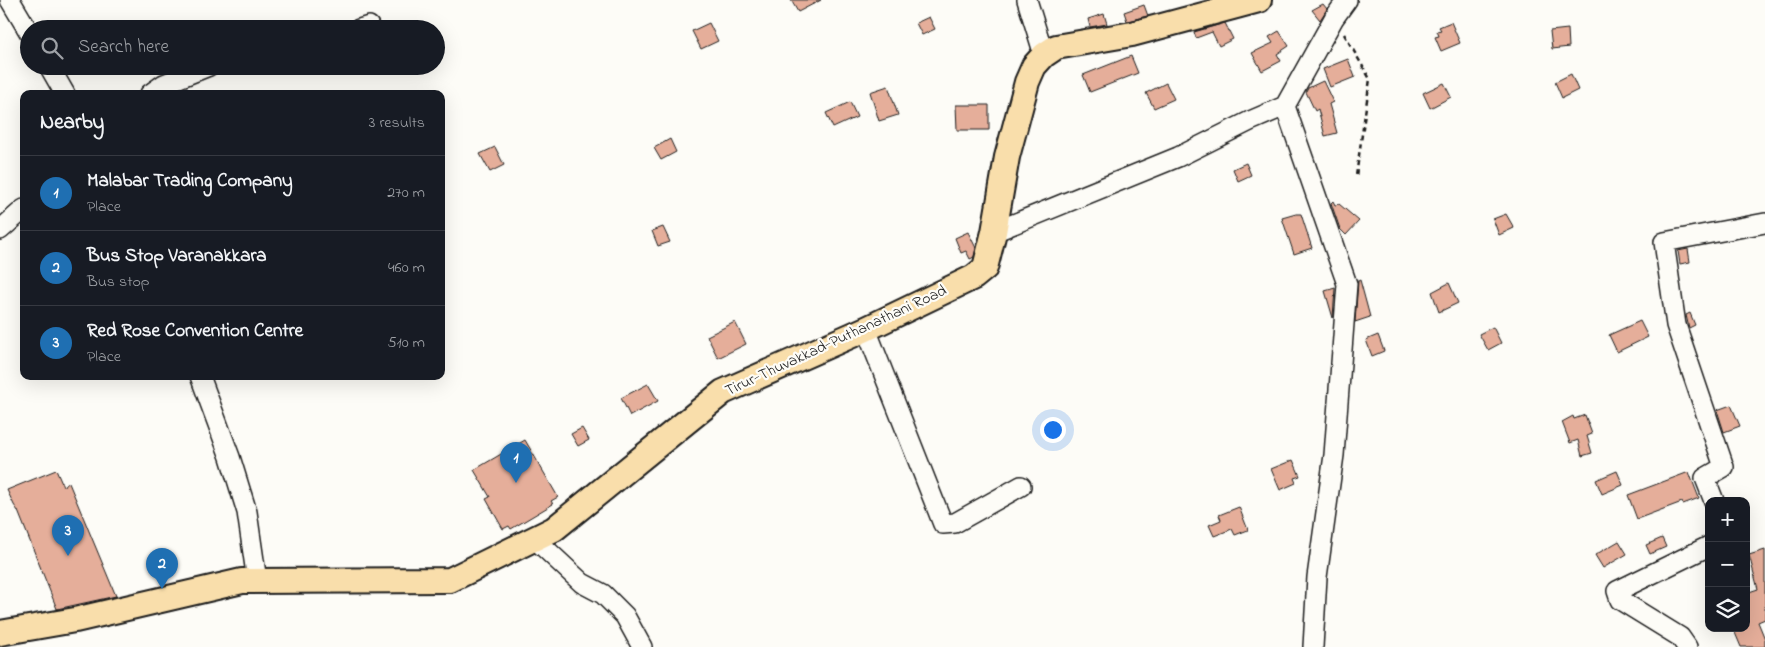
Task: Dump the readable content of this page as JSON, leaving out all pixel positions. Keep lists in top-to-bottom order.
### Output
{
  "streets": {
    "main road": ["Tirur-Thuvakkad-Puthanathani Road"]
  },
  "page": {
    "search": "Search here",
    "heading": ["Nearby", "3 results"],
    "list": [
      {
        "mark": "1",
        "name": "Malabar Trading Company",
        "note": "Place",
        "value": "270 m"
      },
      {
        "mark": "2",
        "name": "Bus Stop Varanakkara",
        "note": "Bus stop",
        "value": "460 m"
      },
      {
        "mark": "3",
        "name": "Red Rose Convention Centre",
        "note": "Place",
        "value": "510 m"
      }
    ],
    "pins": ["1", "3", "2"],
    "map_buttons": ["+", "−"]
  }
}
